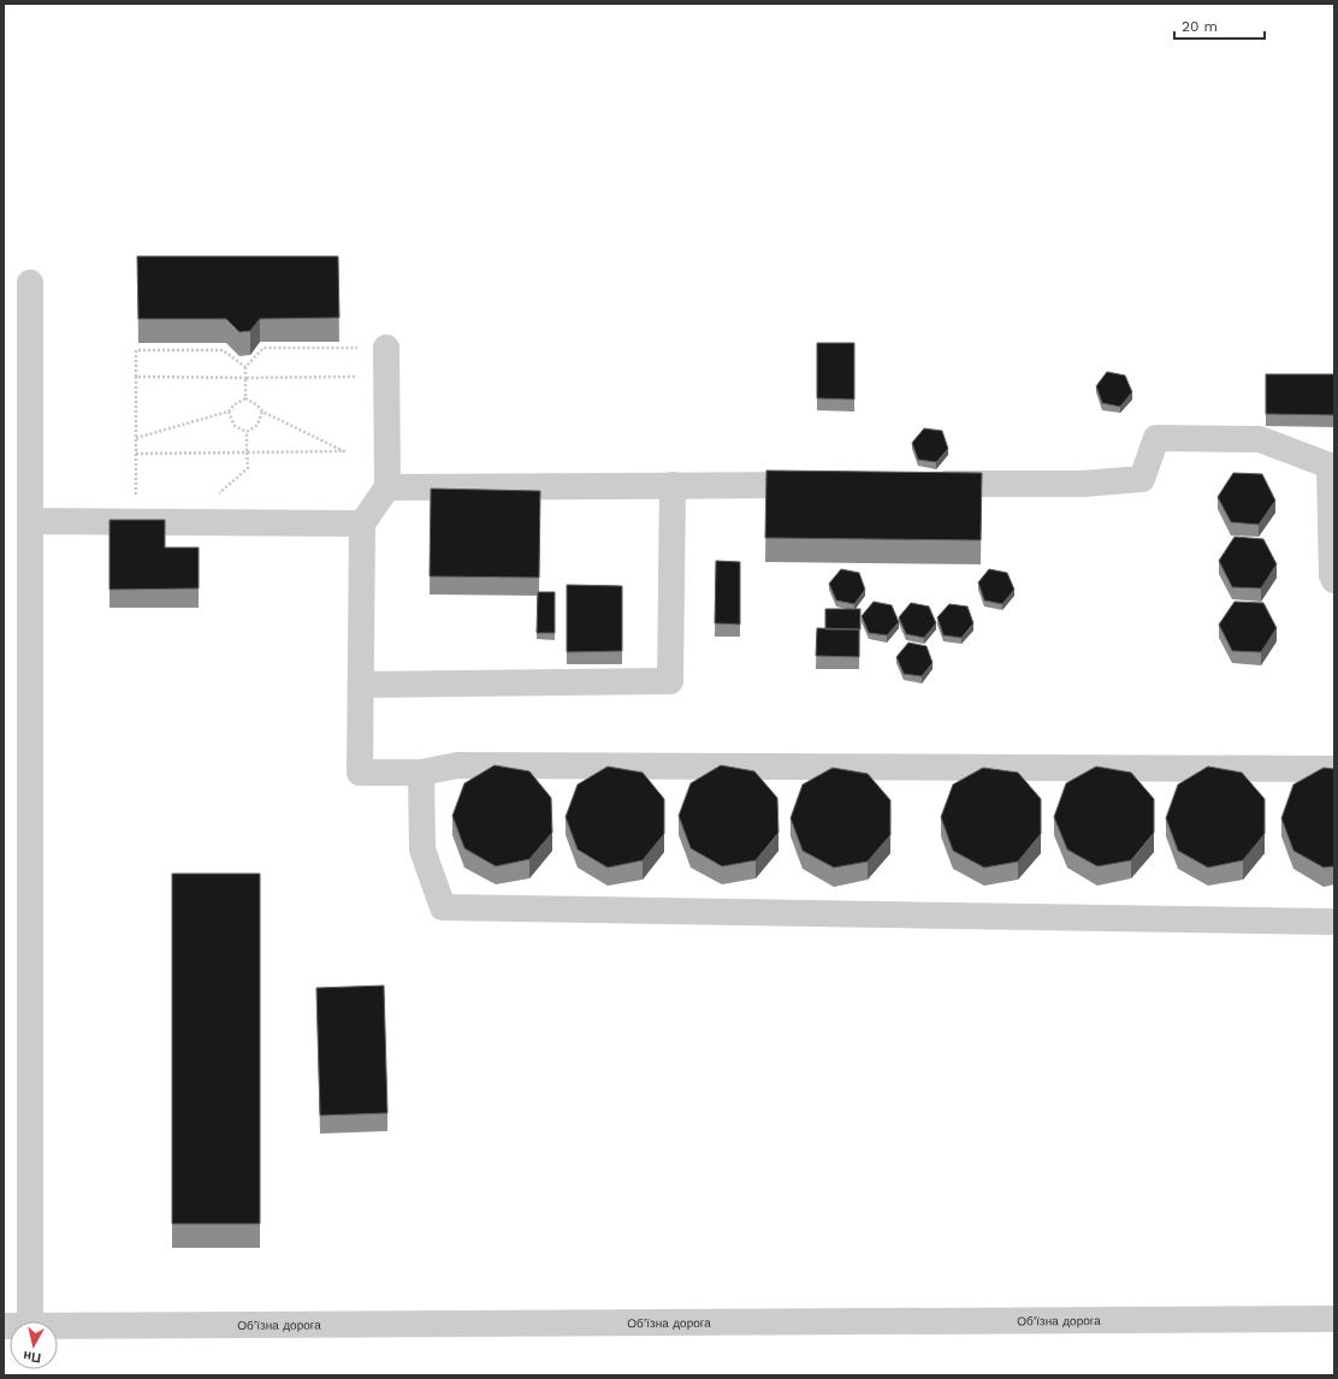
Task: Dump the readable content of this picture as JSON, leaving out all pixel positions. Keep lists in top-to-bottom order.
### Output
{
  "streets": {
    "street": ["Об’їзна дорога"]
  },
  "scale_bar": "20 m",
  "north": "bottom"
}
